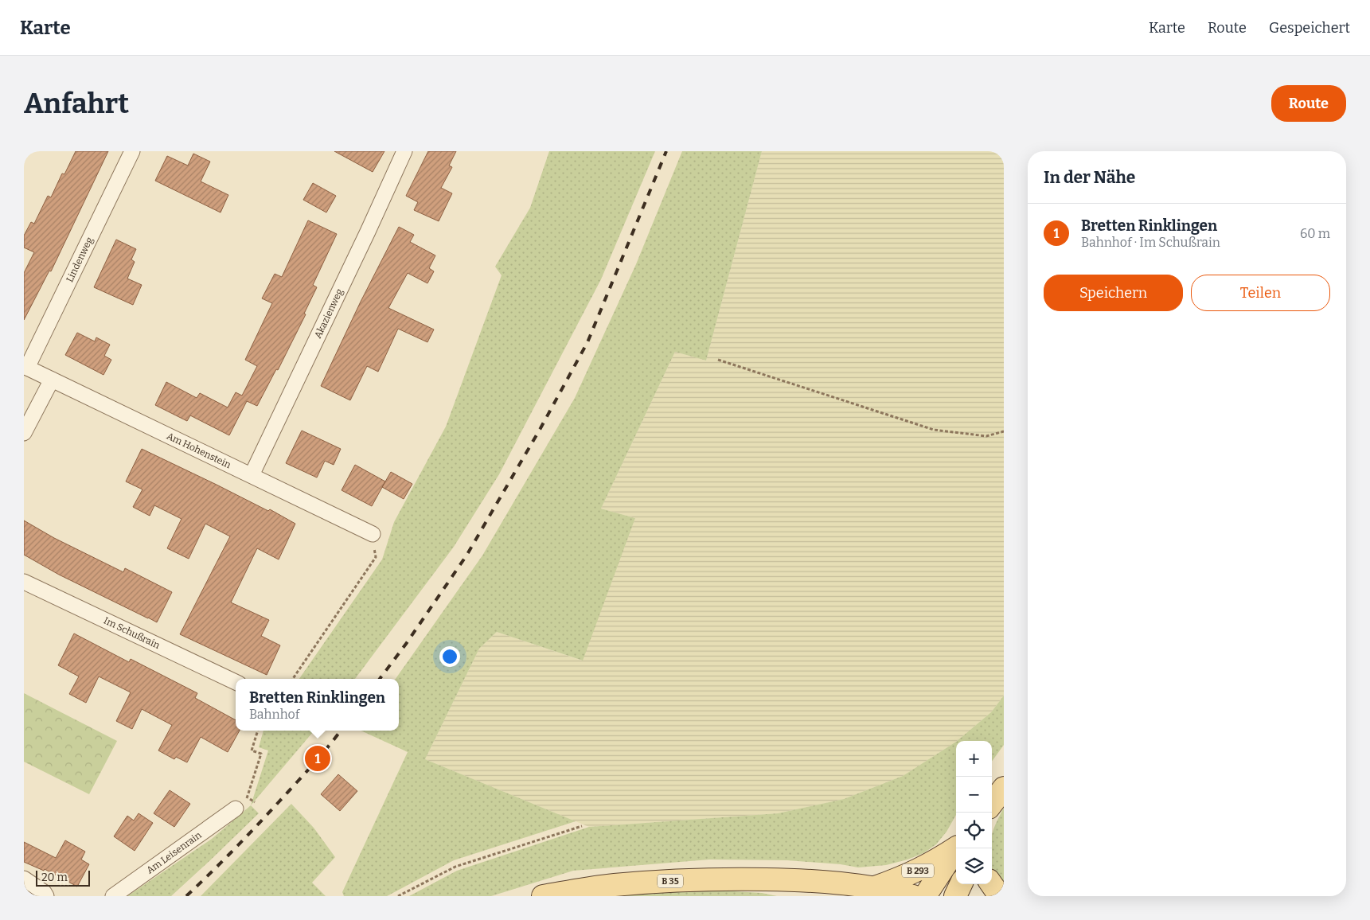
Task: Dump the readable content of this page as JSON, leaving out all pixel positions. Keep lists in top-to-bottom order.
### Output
{
  "streets": {
    "main road": ["B 293", "B 35"],
    "street": [
      "Lindenweg",
      "Akazienweg",
      "Am Hohenstein",
      "Im Schußrain",
      "Am Leisenrain"
    ]
  },
  "crossings": [
    ["Lindenweg", "Am Hohenstein"],
    ["Akazienweg", "Am Hohenstein"],
    ["B 293", "B 35"]
  ],
  "scale_bar": "20 m",
  "page": {
    "header": "Karte",
    "nav": ["Karte", "Route", "Gespeichert"],
    "buttons": [
      "Route",
      ["Speichern", "Teilen"]
    ],
    "title": "Anfahrt",
    "heading": "In der Nähe",
    "list": [
      {
        "mark": "1",
        "name": "Bretten Rinklingen",
        "note": "Bahnhof · Im Schußrain",
        "value": "60 m"
      }
    ],
    "popup": ["Bretten Rinklingen", "Bahnhof"],
    "map_buttons": ["+", "−"],
    "pins": "1",
    "scale": "20 m"
  }
}
